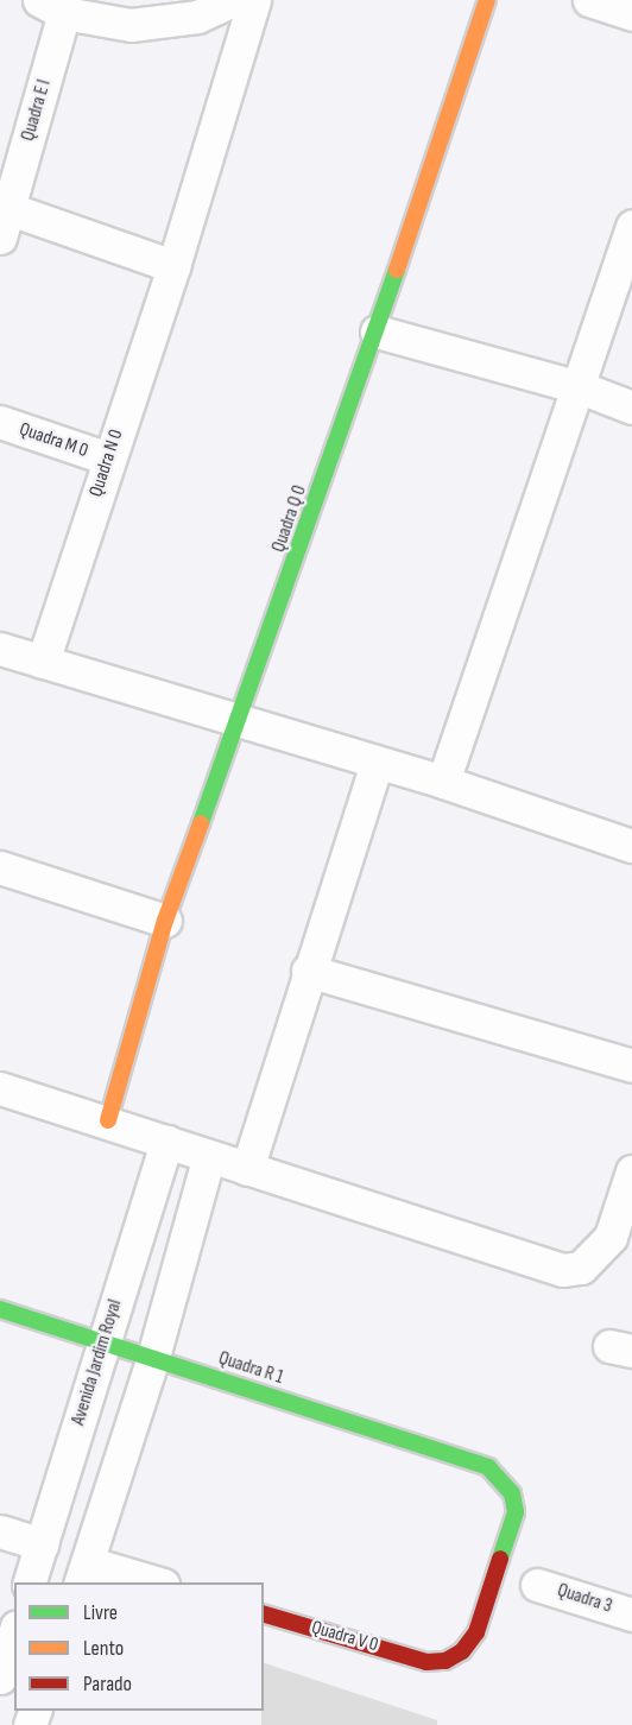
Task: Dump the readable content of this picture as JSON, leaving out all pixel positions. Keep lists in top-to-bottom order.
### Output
{
  "streets": {
    "street": [
      "Quadra E I",
      "Quadra M 0",
      "Quadra N 0",
      "Quadra Q 0",
      "Avenida Jardim Royal",
      "Quadra R 1",
      "Quadra 3",
      "Quadra V 0"
    ]
  },
  "crossings": [
    ["Quadra M 0", "Quadra N 0"],
    ["Avenida Jardim Royal", "Quadra R 1"],
    ["Quadra R 1", "Quadra V 0"]
  ],
  "legend": ["Livre", "Lento", "Parado"]
}
